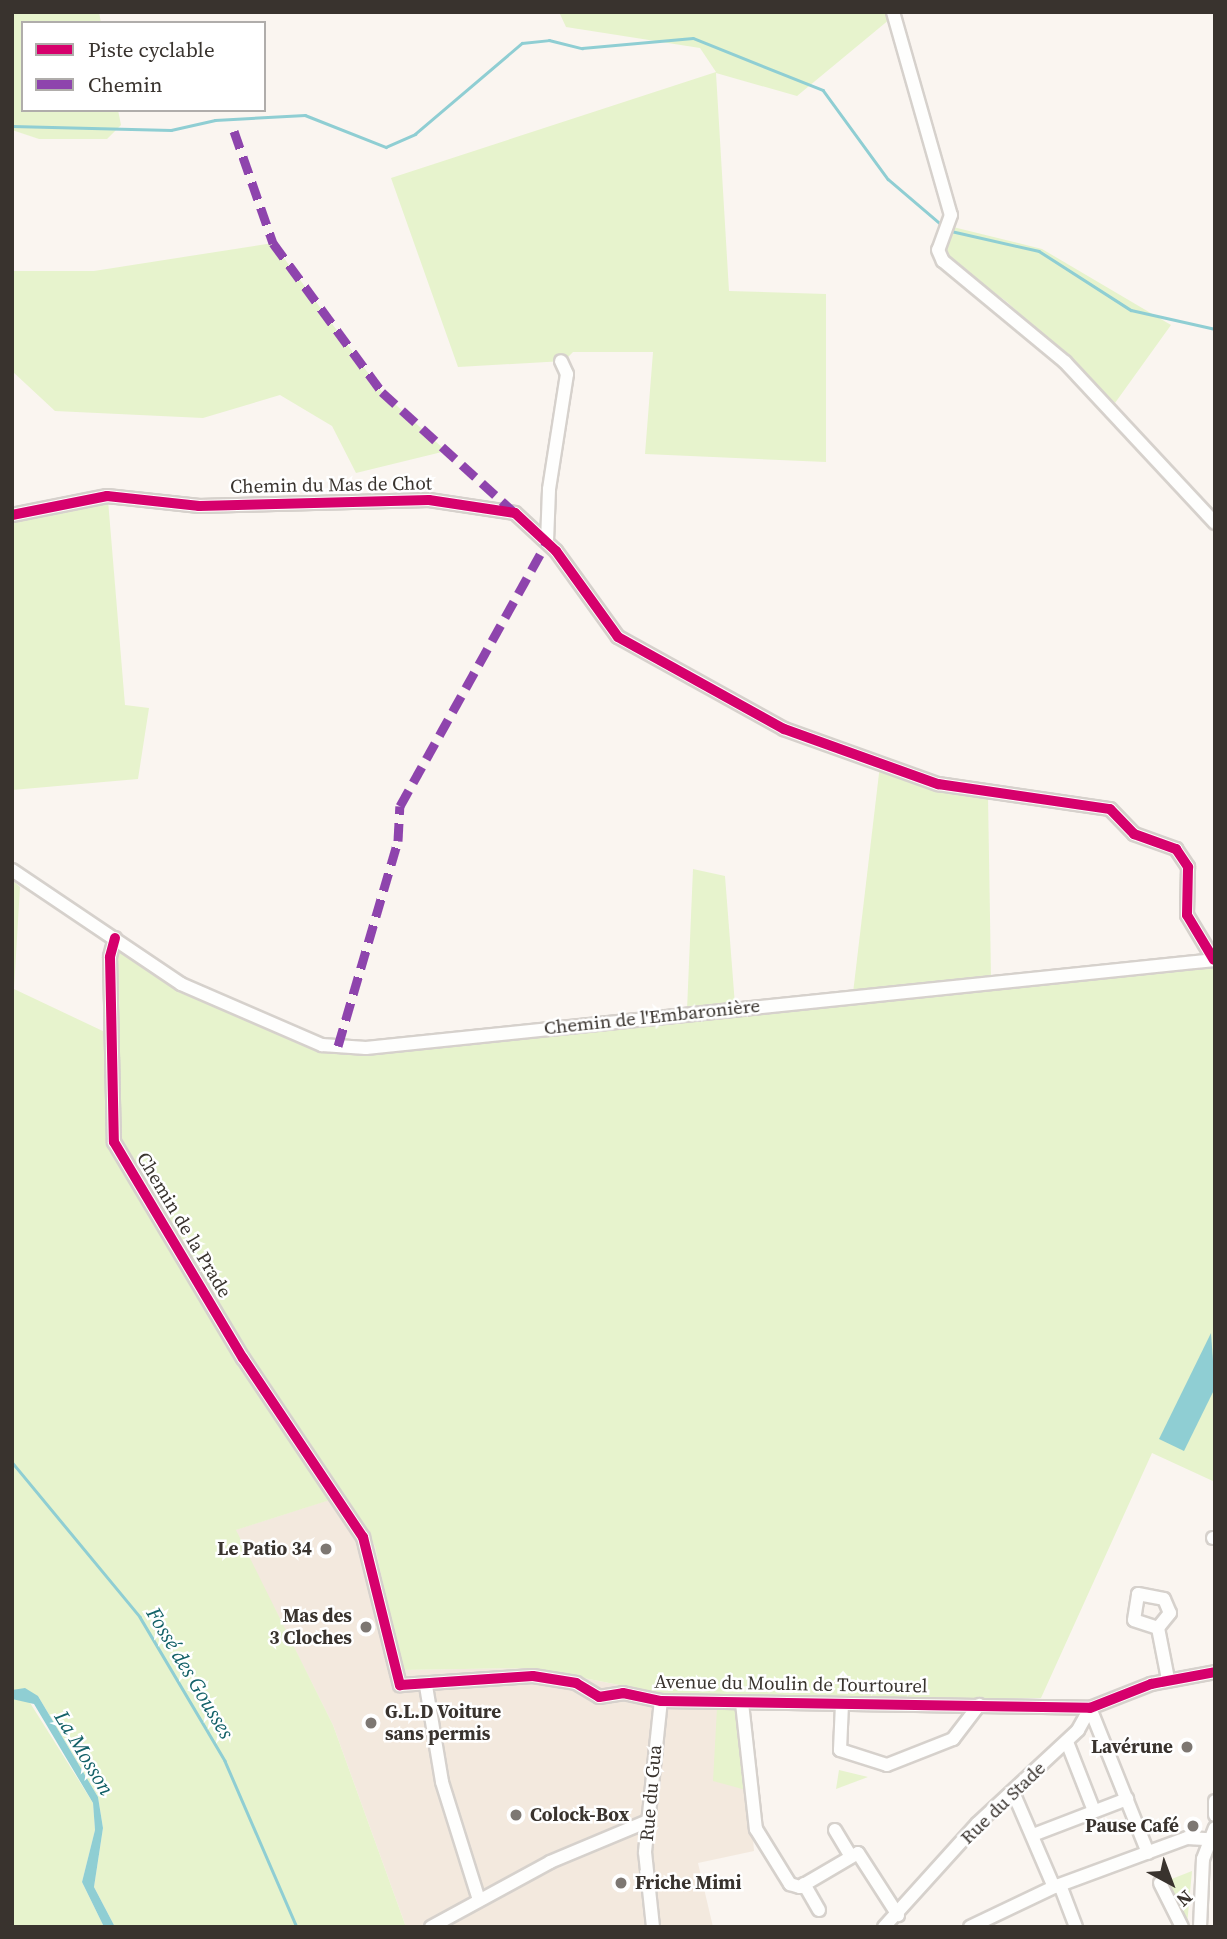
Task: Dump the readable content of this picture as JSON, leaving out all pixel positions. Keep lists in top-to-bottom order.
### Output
{
  "streets": {
    "street": [
      "Chemin du Mas de Chot",
      "Chemin de l'Embaronière",
      "Chemin de la Prade",
      "Avenue du Moulin de Tourtourel",
      "Rue du Gua",
      "Rue du Stade"
    ]
  },
  "crossings": [
    ["Chemin du Mas de Chot", "Chemin de l'Embaronière"],
    ["Chemin de l'Embaronière", "Chemin de la Prade"],
    ["Chemin de la Prade", "Avenue du Moulin de Tourtourel"],
    ["Avenue du Moulin de Tourtourel", "Rue du Gua"],
    ["Avenue du Moulin de Tourtourel", "Rue du Stade"]
  ],
  "water": ["Fossé des Gousses", "La Mosson"],
  "places": [
    "Le Patio 34",
    "Mas des 3 Cloches",
    "G.L.D Voiture sans permis",
    "Lavérune",
    "Colock-Box",
    "Pause Café",
    "Friche Mimi"
  ],
  "legend": ["Piste cyclable", "Chemin"],
  "north": "bottom right"
}
